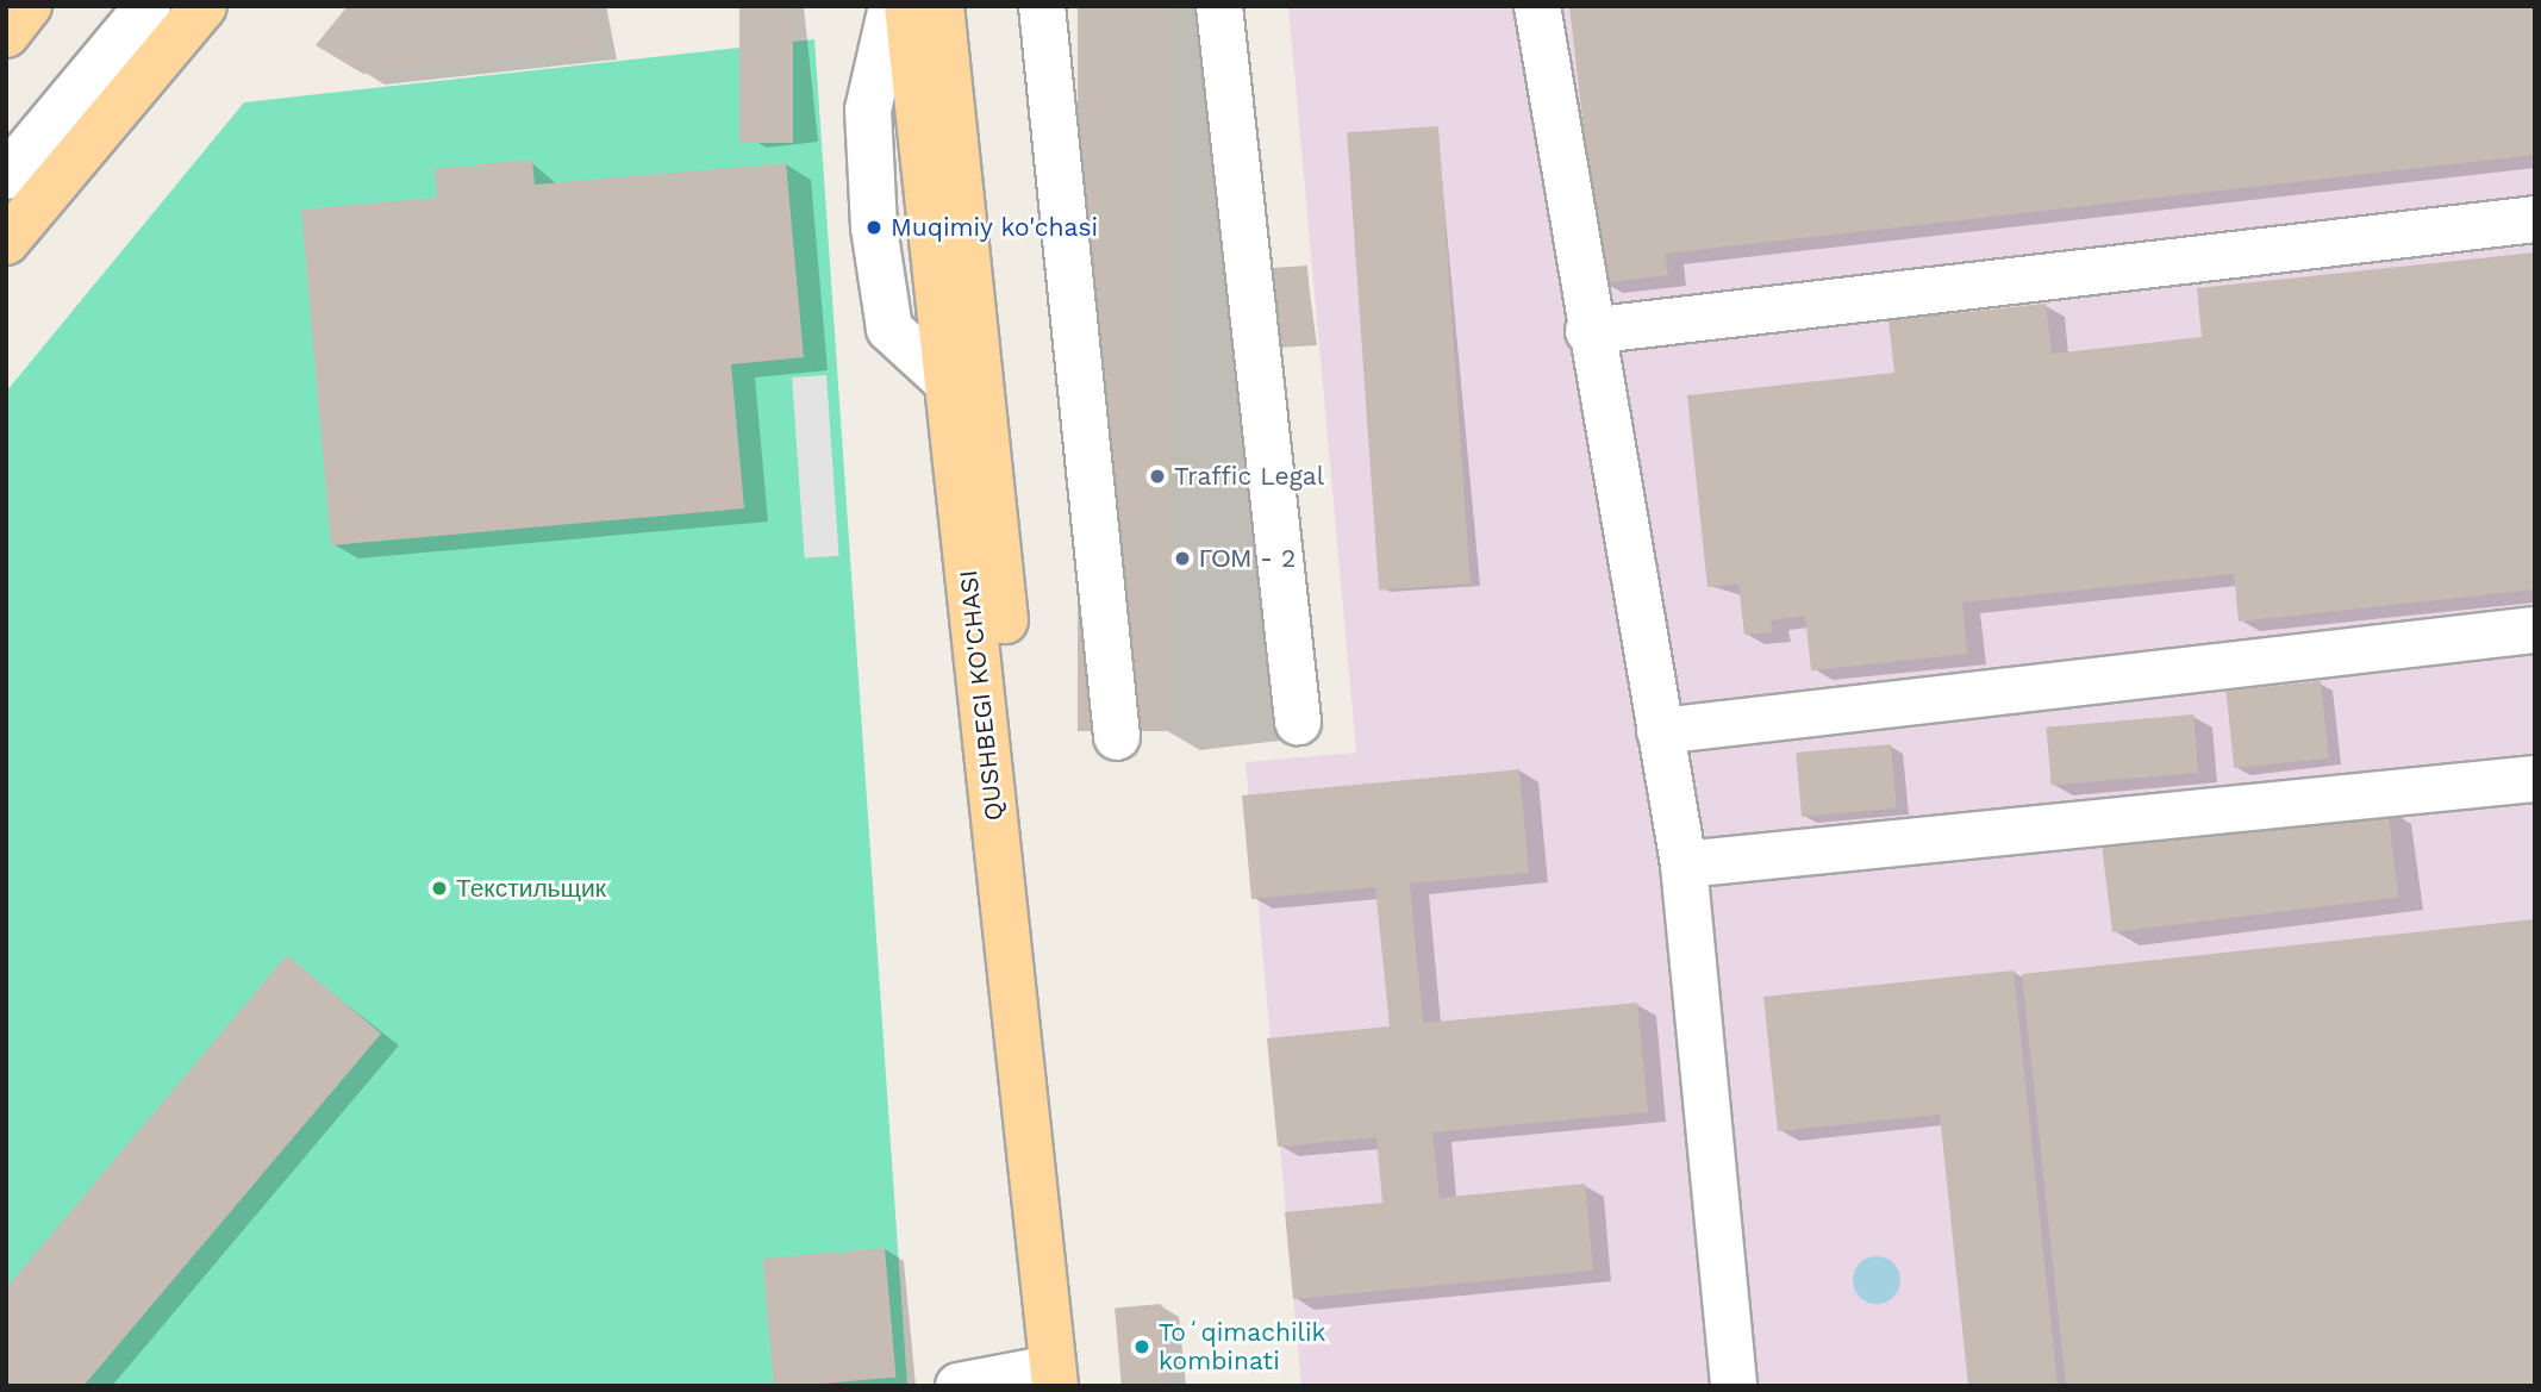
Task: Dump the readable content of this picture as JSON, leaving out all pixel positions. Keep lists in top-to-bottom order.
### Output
{
  "streets": {
    "main road": ["QUSHBEGI KO'CHASI"]
  },
  "places": [
    "Muqimiy ko'chasi",
    "Traffic Legal",
    "ГОМ - 2",
    "Текстильщик",
    "Toʻqimachilik kombinati"
  ]
}
